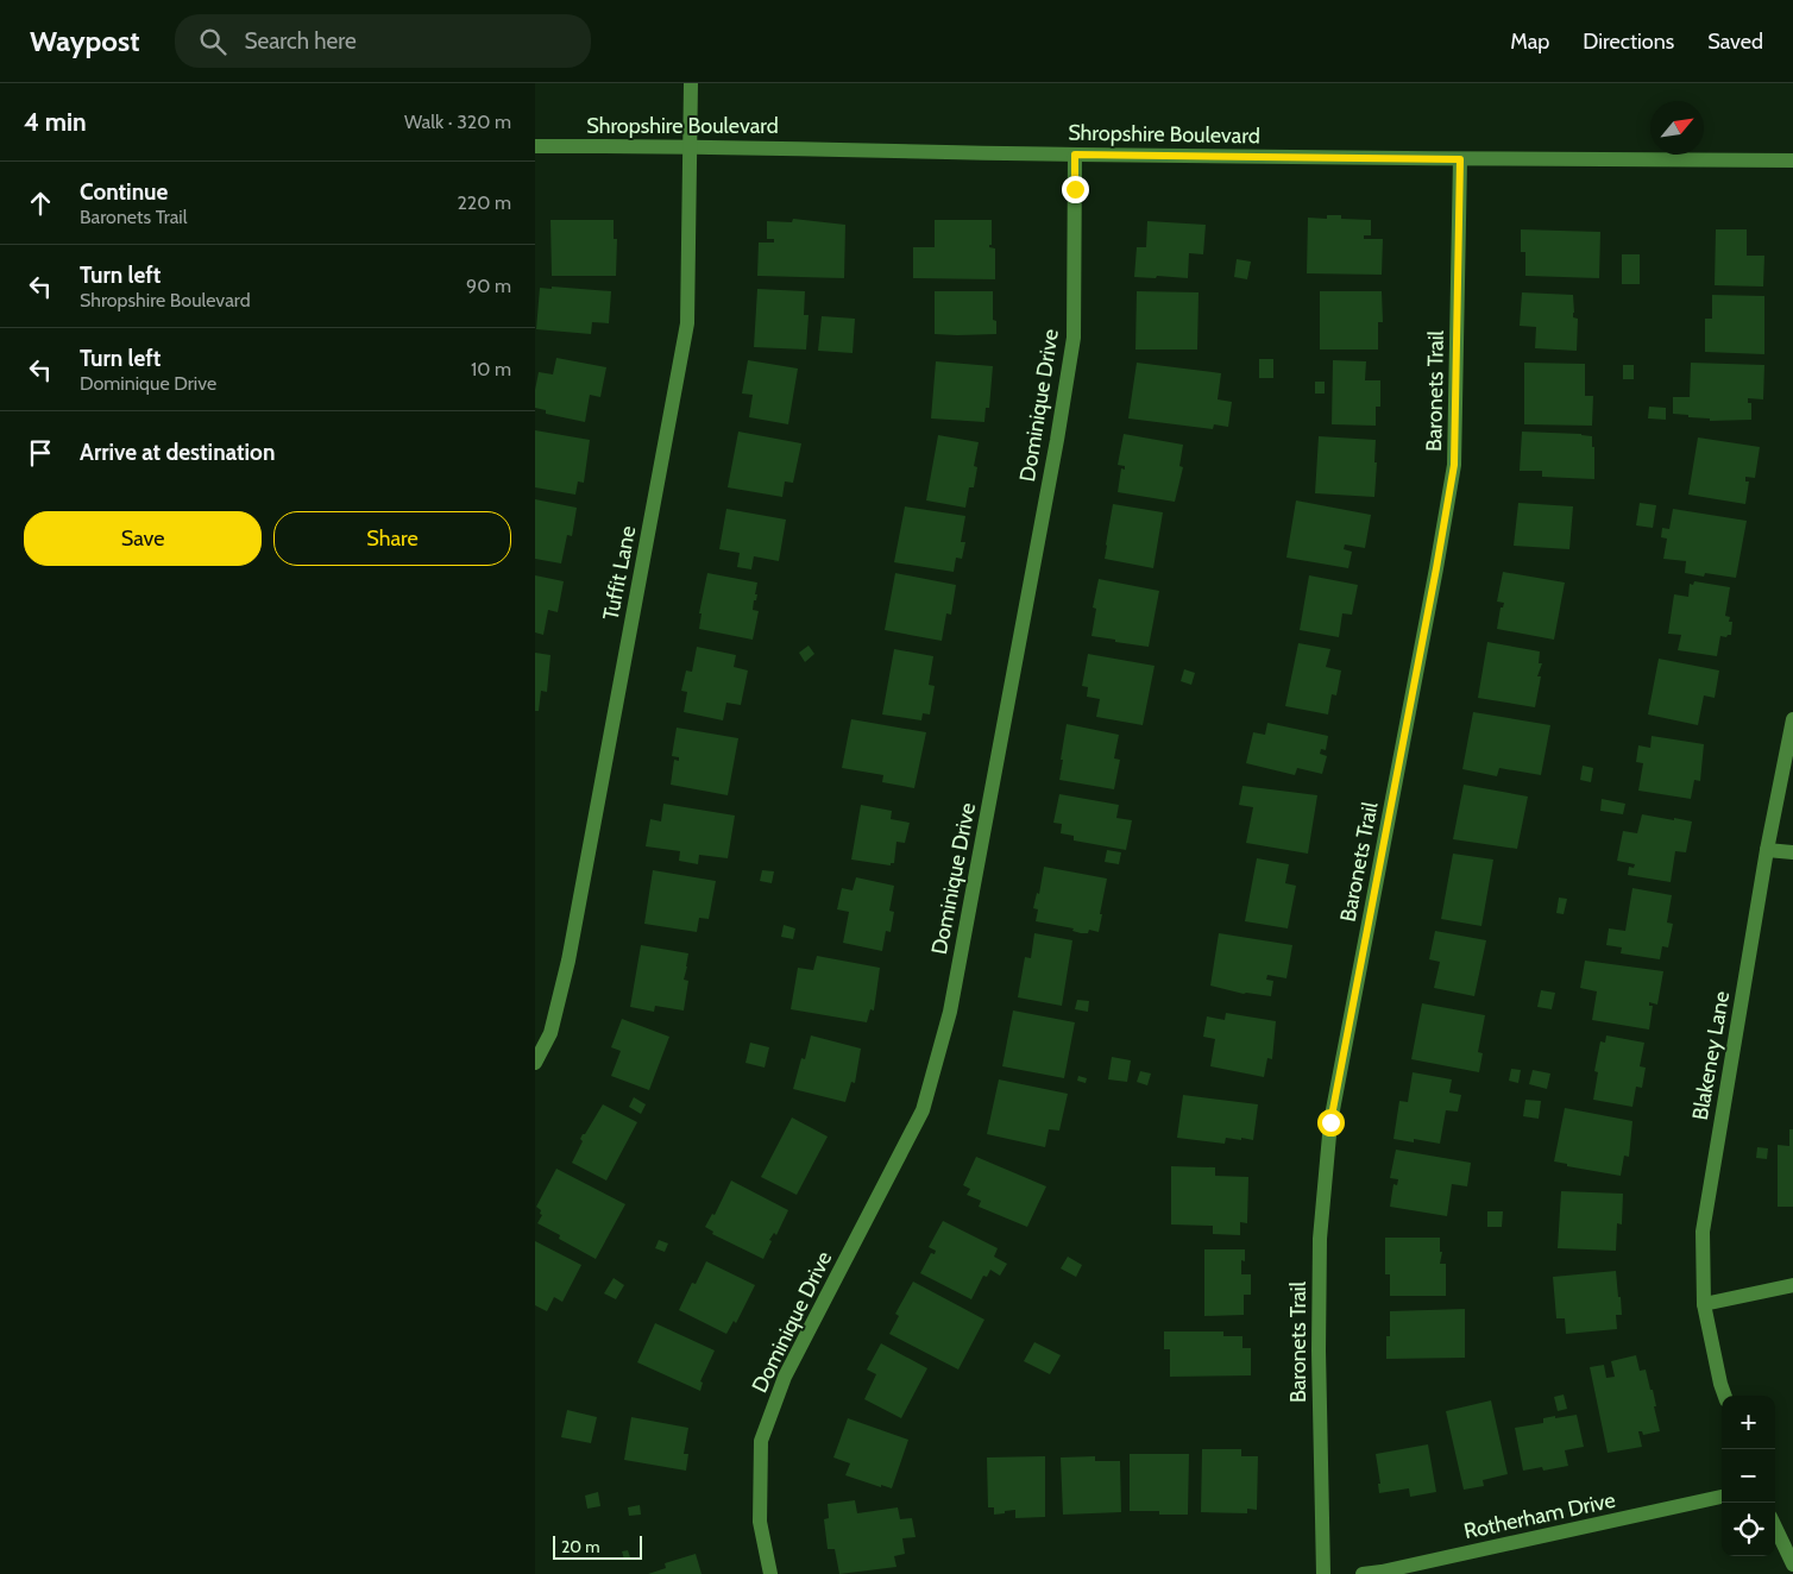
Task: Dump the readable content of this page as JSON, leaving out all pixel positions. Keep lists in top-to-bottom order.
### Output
{
  "streets": {
    "street": [
      "Shropshire Boulevard",
      "Baronets Trail",
      "Dominique Drive",
      "Tuffit Lane",
      "Blakeney Lane",
      "Rotherham Drive"
    ]
  },
  "crossings": [
    ["Shropshire Boulevard", "Baronets Trail"],
    ["Shropshire Boulevard", "Dominique Drive"],
    ["Shropshire Boulevard", "Tuffit Lane"]
  ],
  "scale_bar": "20 m",
  "north": "top right",
  "page": {
    "header": "Waypost",
    "search": "Search here",
    "nav": ["Map", "Directions", "Saved"],
    "heading": ["4 min", "Walk · 320 m"],
    "list": [
      ["Continue", "Baronets Trail", "220 m"],
      ["Turn left", "Shropshire Boulevard", "90 m"],
      ["Turn left", "Dominique Drive", "10 m"],
      "Arrive at destination"
    ],
    "buttons": ["Save", "Share"],
    "map_buttons": ["+", "−"],
    "scale": "20 m"
  }
}
